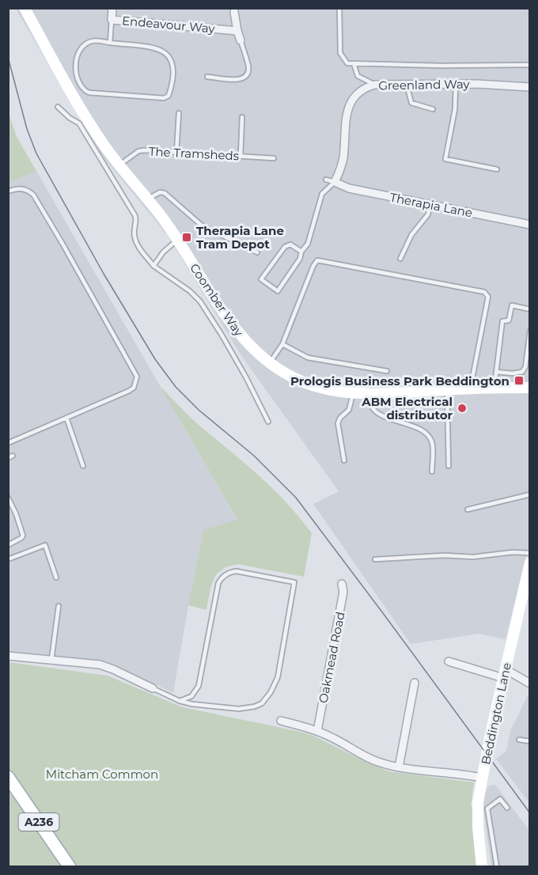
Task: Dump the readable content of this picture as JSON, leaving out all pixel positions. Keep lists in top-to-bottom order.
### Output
{
  "streets": {
    "main road": ["A236"],
    "street": [
      "Endeavour Way",
      "Greenland Way",
      "Therapia Lane",
      "Coomber Way",
      "Oakmead Road",
      "Beddington Lane"
    ],
    "lane": ["The Tramsheds"]
  },
  "crossings": [
    ["Greenland Way", "Therapia Lane"],
    ["The Tramsheds", "Coomber Way"]
  ],
  "parks": ["Mitcham Common"],
  "places": {
    "transit": ["Therapia Lane Tram Depot", "Prologis Business Park Beddington"],
    "other": ["ABM Electrical distributor"]
  }
}
